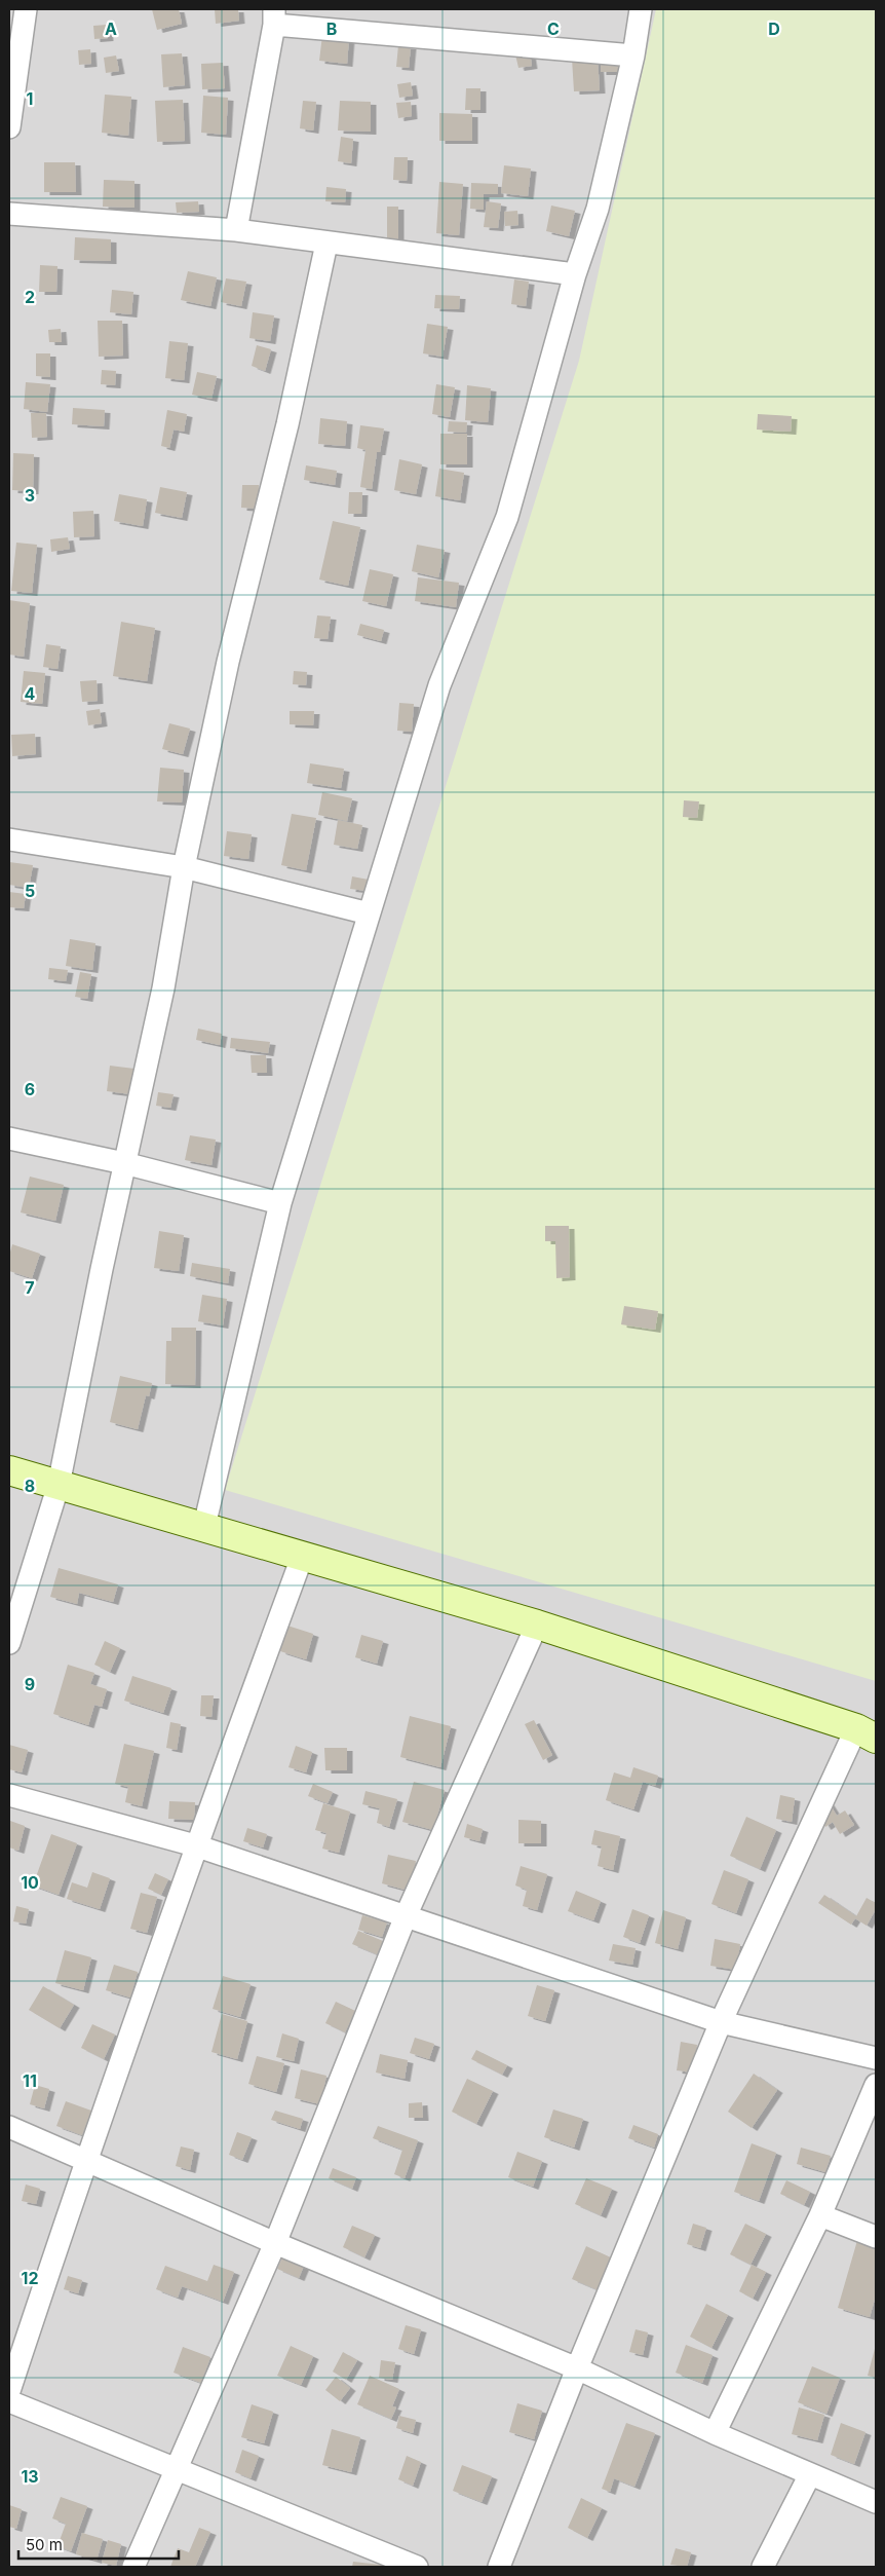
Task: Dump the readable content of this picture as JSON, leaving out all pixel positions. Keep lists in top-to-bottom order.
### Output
{
  "scale_bar": "50 m",
  "grid": {
    "columns": [
      "A",
      "B",
      "C",
      "D"
    ],
    "rows": [
      "1",
      "2",
      "3",
      "4",
      "5",
      "6",
      "7",
      "8",
      "9",
      "10",
      "11",
      "12",
      "13"
    ]
  }
}
